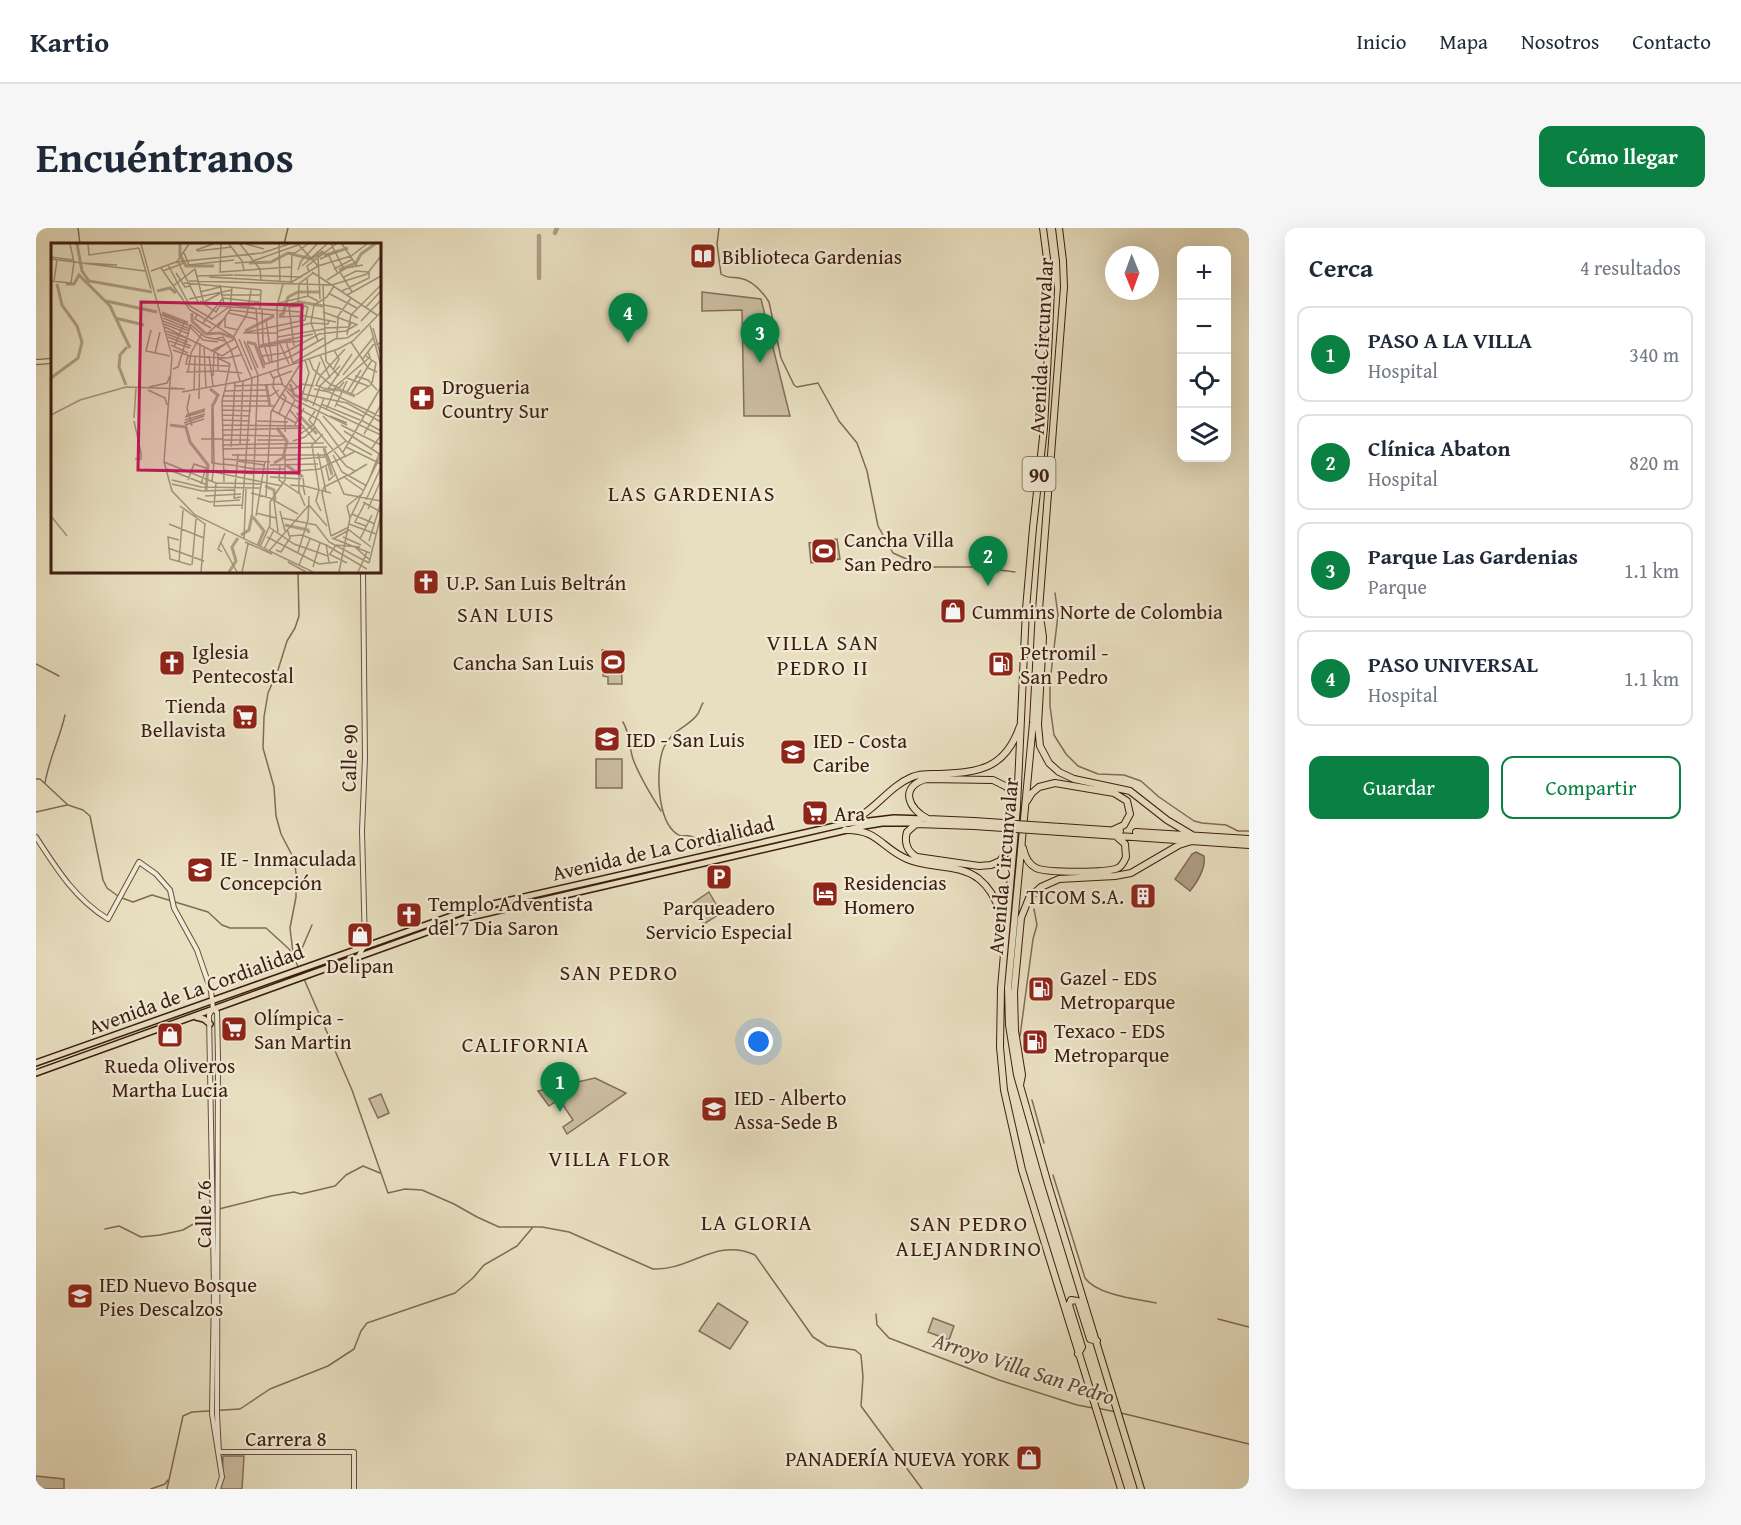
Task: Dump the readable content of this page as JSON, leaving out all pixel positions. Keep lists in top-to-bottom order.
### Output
{
  "streets": {
    "highway": ["Avenida Circunvalar", "90"],
    "main road": ["Avenida de La Cordialidad"],
    "street": ["Calle 90", "Calle 76", "Carrera 8"]
  },
  "crossings": [
    ["Calle 90", "Avenida de La Cordialidad"],
    ["Avenida de La Cordialidad", "Calle 76"],
    ["Calle 76", "Carrera 8"]
  ],
  "districts": [
    "LAS GARDENIAS",
    "SAN LUIS",
    "VILLA SAN PEDRO II",
    "SAN PEDRO",
    "CALIFORNIA",
    "VILLA FLOR",
    "LA GLORIA",
    "SAN PEDRO ALEJANDRINO"
  ],
  "water": ["Arroyo Villa San Pedro"],
  "places": {
    "library": ["Biblioteca Gardenias"],
    "pharmacy": ["Drogueria Country Sur"],
    "sports": ["Cancha Villa San Pedro", "Cancha San Luis"],
    "church": ["U.P. San Luis Beltrán", "Iglesia Pentecostal", "Templo Adventista del 7 Dia Saron"],
    "shop": [
      "Cummins Norte de Colombia",
      "Delipan",
      "Rueda Oliveros Martha Lucia",
      "PANADERÍA NUEVA YORK"
    ],
    "fuel station": ["Petromil - San Pedro", "Gazel - EDS Metroparque", "Texaco - EDS Metroparque"],
    "supermarket": ["Tienda Bellavista", "Ara", "Olímpica - San Martin"],
    "school or university": [
      "IED - San Luis",
      "IED - Costa Caribe",
      "IE - Inmaculada Concepción",
      "IED - Alberto Assa-Sede B",
      "IED Nuevo Bosque Pies Descalzos"
    ],
    "parking": ["Parqueadero Servicio Especial"],
    "hotel": ["Residencias Homero"],
    "building": ["TICOM S.A."]
  },
  "north": "bottom",
  "page": {
    "header": "Kartio",
    "nav": [
      "Inicio",
      "Mapa",
      "Nosotros",
      "Contacto"
    ],
    "title": "Encuéntranos",
    "buttons": [
      "Cómo llegar",
      ["Guardar", "Compartir"]
    ],
    "heading": ["Cerca", "4 resultados"],
    "map_buttons": ["+", "−"],
    "pins": [
      "4",
      "3",
      "2",
      "1"
    ],
    "list": [
      {
        "mark": "1",
        "name": "PASO A LA VILLA",
        "note": "Hospital",
        "value": "340 m"
      },
      {
        "mark": "2",
        "name": "Clínica Abaton",
        "note": "Hospital",
        "value": "820 m"
      },
      {
        "mark": "3",
        "name": "Parque Las Gardenias",
        "note": "Parque",
        "value": "1.1 km"
      },
      {
        "mark": "4",
        "name": "PASO UNIVERSAL",
        "note": "Hospital",
        "value": "1.1 km"
      }
    ]
  }
}
